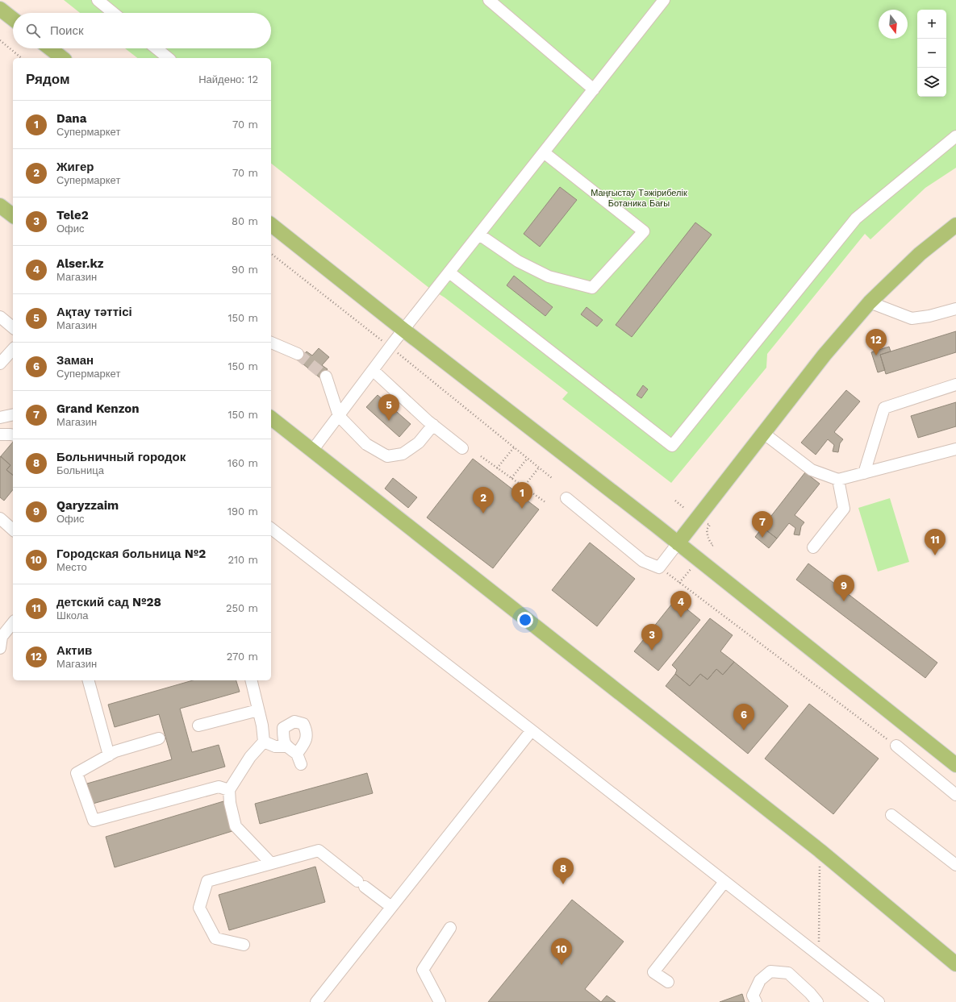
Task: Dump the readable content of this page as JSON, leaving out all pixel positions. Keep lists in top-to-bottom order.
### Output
{
  "parks": ["Маңғыстау Тәжірибелік Ботаника Бағы"],
  "north": "bottom",
  "page": {
    "map_buttons": ["+", "−"],
    "search": "Поиск",
    "heading": ["Рядом", "Найдено: 12"],
    "list": [
      {
        "mark": "1",
        "name": "Dana",
        "note": "Супермаркет",
        "value": "70 m"
      },
      {
        "mark": "2",
        "name": "Жигер",
        "note": "Супермаркет",
        "value": "70 m"
      },
      {
        "mark": "3",
        "name": "Tele2",
        "note": "Офис",
        "value": "80 m"
      },
      {
        "mark": "4",
        "name": "Alser.kz",
        "note": "Магазин",
        "value": "90 m"
      },
      {
        "mark": "5",
        "name": "Ақтау тәттісі",
        "note": "Магазин",
        "value": "150 m"
      },
      {
        "mark": "6",
        "name": "Заман",
        "note": "Супермаркет",
        "value": "150 m"
      },
      {
        "mark": "7",
        "name": "Grand Kenzon",
        "note": "Магазин",
        "value": "150 m"
      },
      {
        "mark": "8",
        "name": "Больничный городок",
        "note": "Больница",
        "value": "160 m"
      },
      {
        "mark": "9",
        "name": "Qaryzzaim",
        "note": "Офис",
        "value": "190 m"
      },
      {
        "mark": "10",
        "name": "Городская больница №2",
        "note": "Место",
        "value": "210 m"
      },
      {
        "mark": "11",
        "name": "детский сад №28",
        "note": "Школа",
        "value": "250 m"
      },
      {
        "mark": "12",
        "name": "Актив",
        "note": "Магазин",
        "value": "270 m"
      }
    ],
    "pins": [
      "12",
      "5",
      "1",
      "2",
      "7",
      "11",
      "9",
      "4",
      "3",
      "6",
      "8",
      "10"
    ]
  }
}
